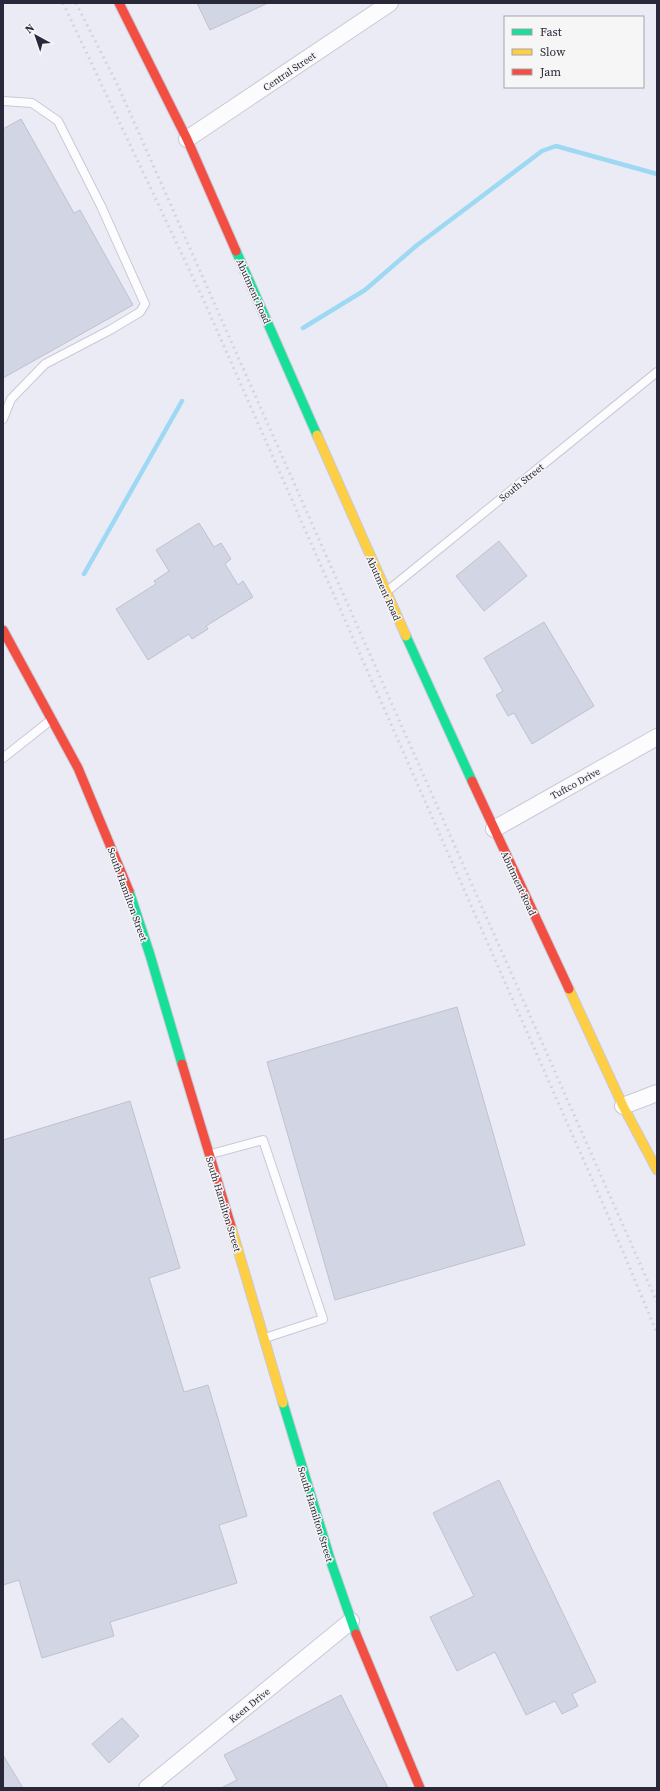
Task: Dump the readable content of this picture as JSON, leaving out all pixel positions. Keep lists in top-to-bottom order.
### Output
{
  "streets": {
    "main road": ["Abutment Road", "South Hamilton Street"],
    "street": ["Central Street", "Tuftco Drive", "Keen Drive"],
    "lane": ["South Street"]
  },
  "crossings": [
    ["Central Street", "Abutment Road"],
    ["Abutment Road", "South Street"],
    ["Abutment Road", "Tuftco Drive"],
    ["South Hamilton Street", "Keen Drive"]
  ],
  "legend": ["Fast", "Slow", "Jam"],
  "north": "top left"
}
